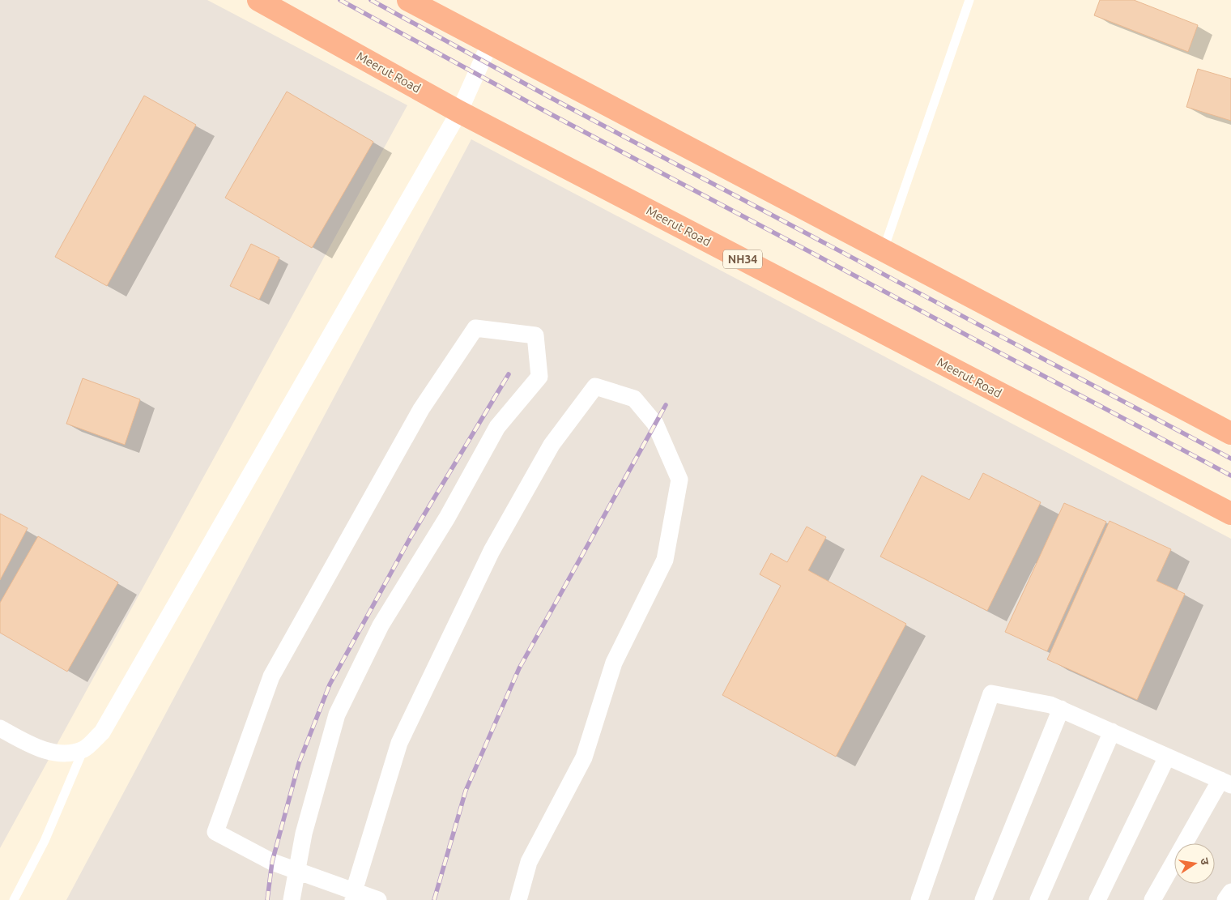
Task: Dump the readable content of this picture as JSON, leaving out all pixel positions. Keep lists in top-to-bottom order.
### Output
{
  "streets": {
    "highway": ["Meerut Road", "NH34"]
  },
  "north": "right"
}
